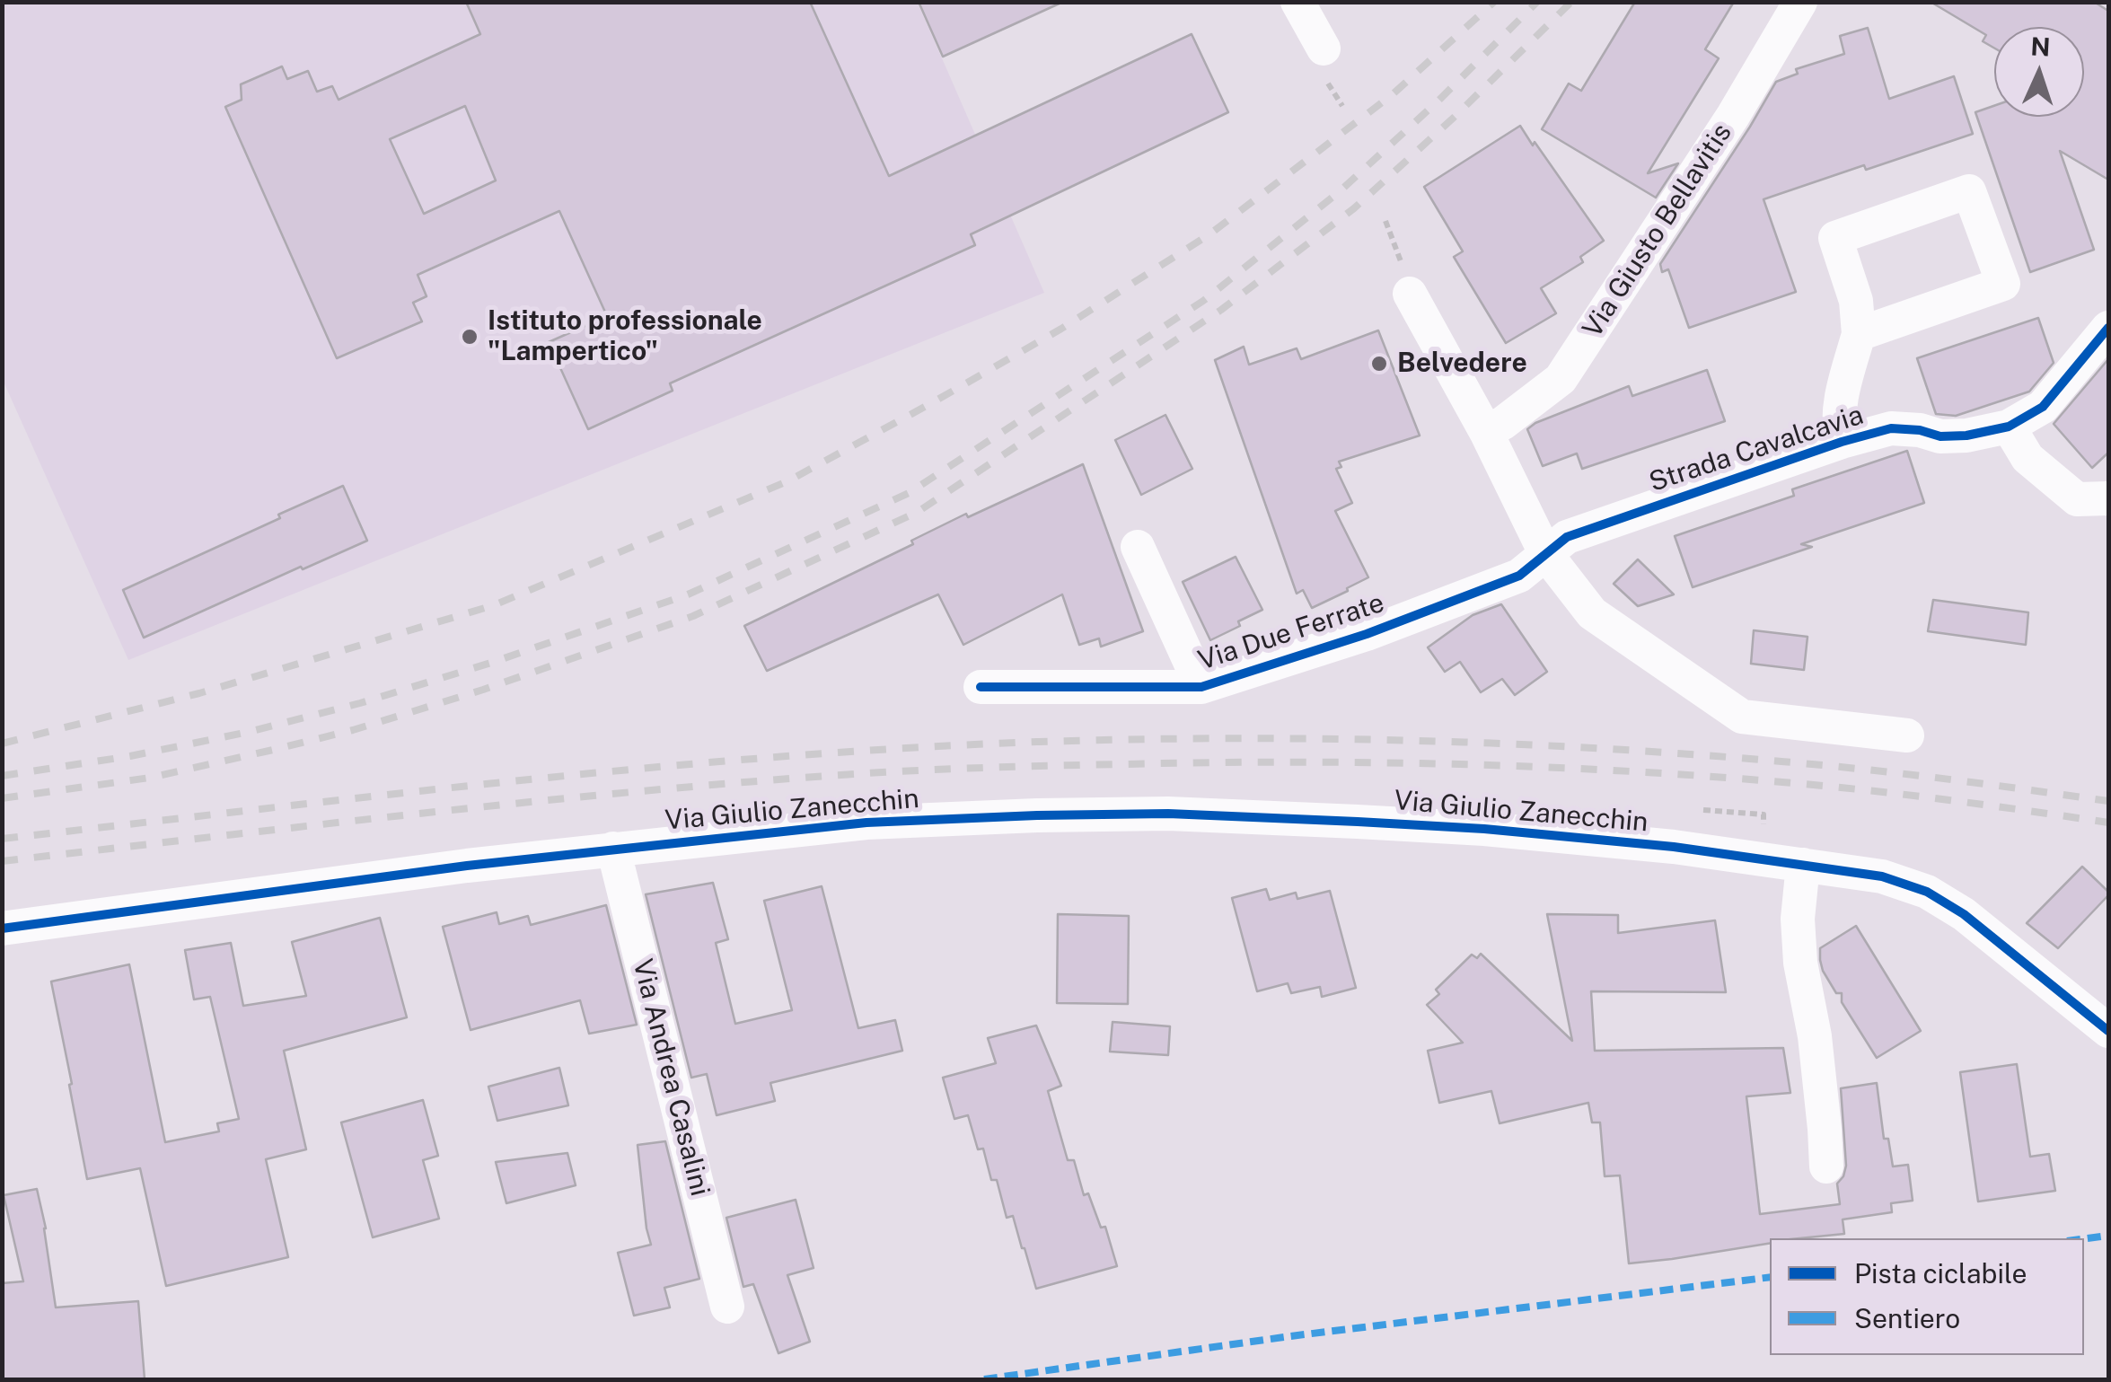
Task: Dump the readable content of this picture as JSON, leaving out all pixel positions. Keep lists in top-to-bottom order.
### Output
{
  "streets": {
    "street": [
      "Via Giusto Bellavitis",
      "Strada Cavalcavia",
      "Via Due Ferrate",
      "Via Giulio Zanecchin",
      "Via Andrea Casalini"
    ]
  },
  "crossings": [
    ["Strada Cavalcavia", "Via Due Ferrate"],
    ["Via Giulio Zanecchin", "Via Andrea Casalini"]
  ],
  "places": ["Istituto professionale \"Lampertico\"", "Belvedere"],
  "legend": ["Pista ciclabile", "Sentiero"],
  "north": "top"
}
